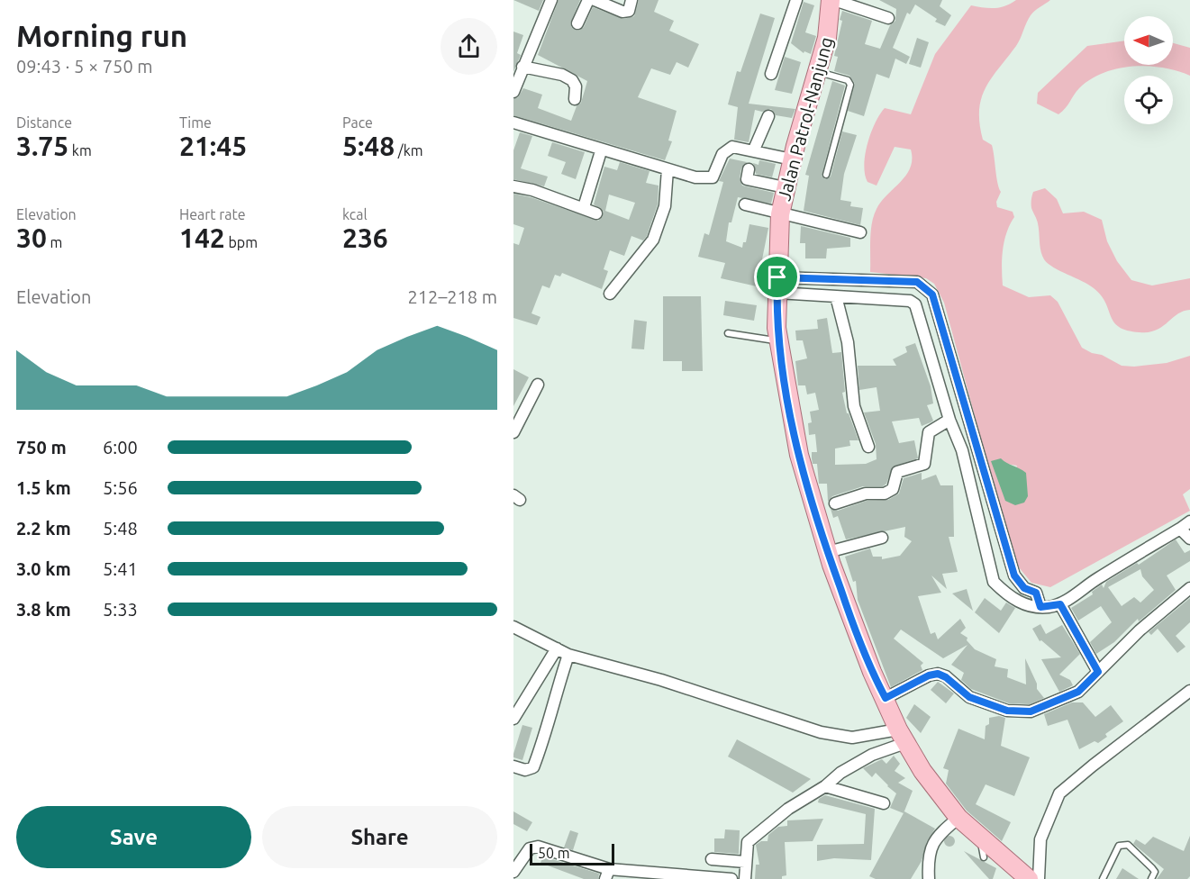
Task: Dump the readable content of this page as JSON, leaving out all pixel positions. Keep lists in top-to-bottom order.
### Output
{
  "streets": {
    "main road": ["Jalan Patrol-Nanjung"]
  },
  "scale_bar": "50 m",
  "north": "left",
  "page": {
    "heading": ["Morning run", "09:43 · 5 × 750 m"],
    "stats": [
      ["Distance", "3.75 km"],
      ["Time", "21:45"],
      ["Pace", "5:48 /km"],
      ["Elevation", "30 m"],
      ["Heart rate", "142 bpm"],
      ["kcal", "236"]
    ],
    "chart": ["Elevation", "212–218 m"],
    "list": [
      {
        "name": "750 m",
        "note": "6:00"
      },
      {
        "name": "1.5 km",
        "note": "5:56"
      },
      {
        "name": "2.2 km",
        "note": "5:48"
      },
      {
        "name": "3.0 km",
        "note": "5:41"
      },
      {
        "name": "3.8 km",
        "note": "5:33"
      }
    ],
    "buttons": ["Save", "Share"],
    "scale": "50 m"
  }
}
